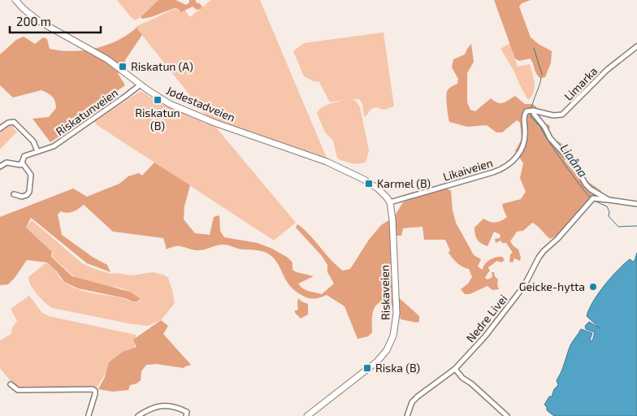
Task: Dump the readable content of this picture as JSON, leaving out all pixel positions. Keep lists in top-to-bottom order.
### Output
{
  "streets": {
    "main road": ["Jødestadveien", "Riskaveien"],
    "street": [
      "Limarka",
      "Riskatunveien",
      "Likaiveien",
      "Nedre Livei"
    ]
  },
  "crossings": [
    ["Limarka", "Likaiveien"],
    ["Jødestadveien", "Riskatunveien"],
    ["Jødestadveien", "Likaiveien"],
    ["Jødestadveien", "Riskaveien"],
    ["Likaiveien", "Riskaveien"]
  ],
  "water": ["Liaåna"],
  "places": {
    "transit": [
      "Riskatun (A)",
      "Riskatun (B)",
      "Karmel (B)",
      "Riska (B)"
    ],
    "other": ["Geicke-hytta"]
  },
  "scale_bar": "200 m"
}
